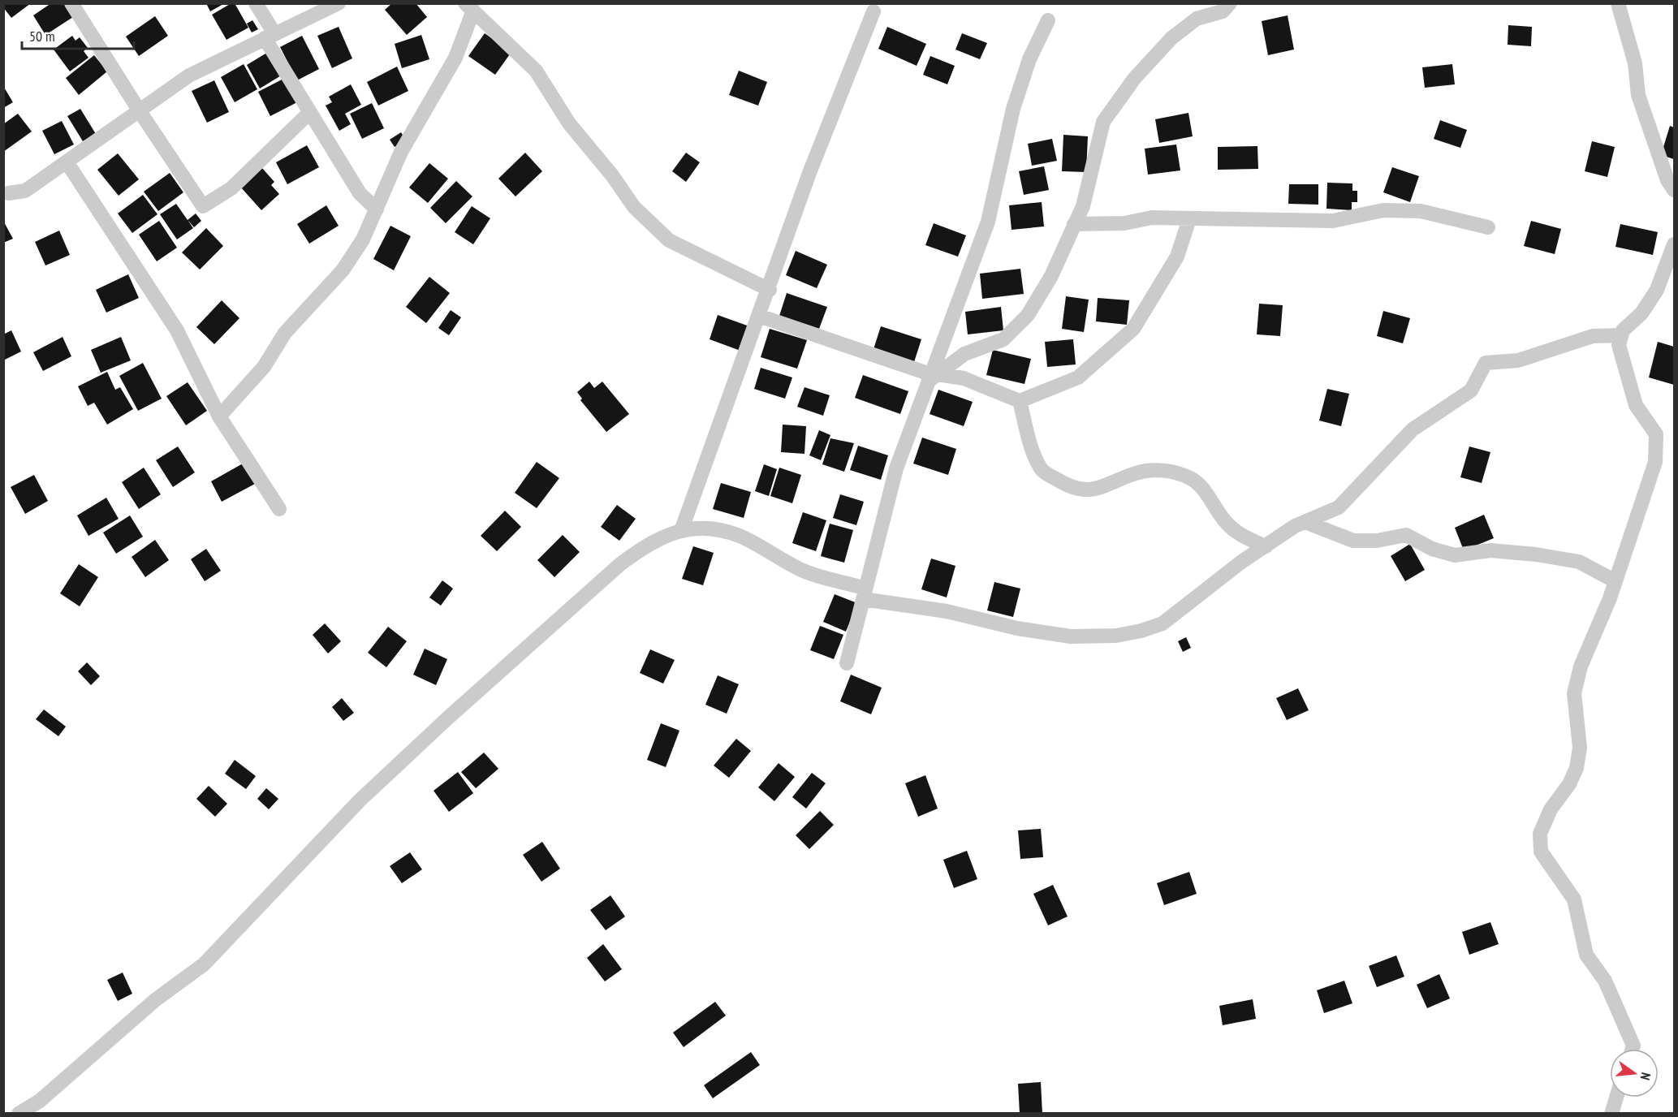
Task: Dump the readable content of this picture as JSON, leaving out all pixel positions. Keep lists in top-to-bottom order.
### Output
{
  "scale_bar": "50 m",
  "north": "right"
}
